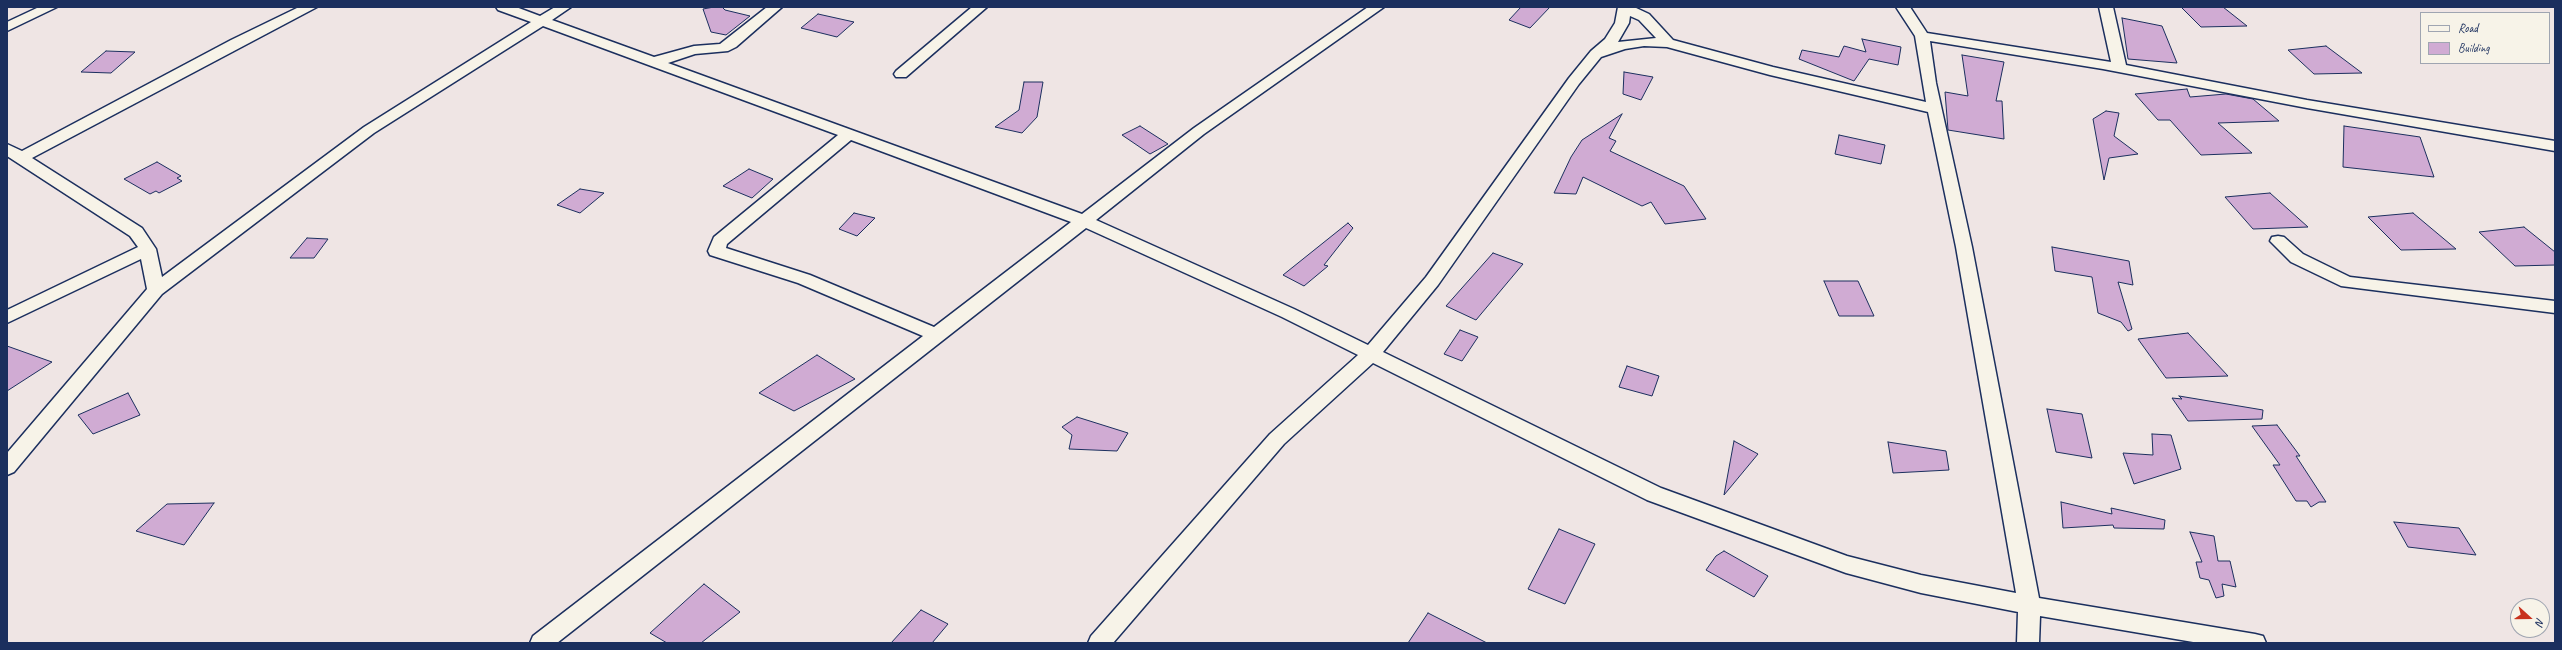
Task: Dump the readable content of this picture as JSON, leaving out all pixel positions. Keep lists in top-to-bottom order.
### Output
{
  "legend": ["Road", "Building"],
  "north": "right"
}
